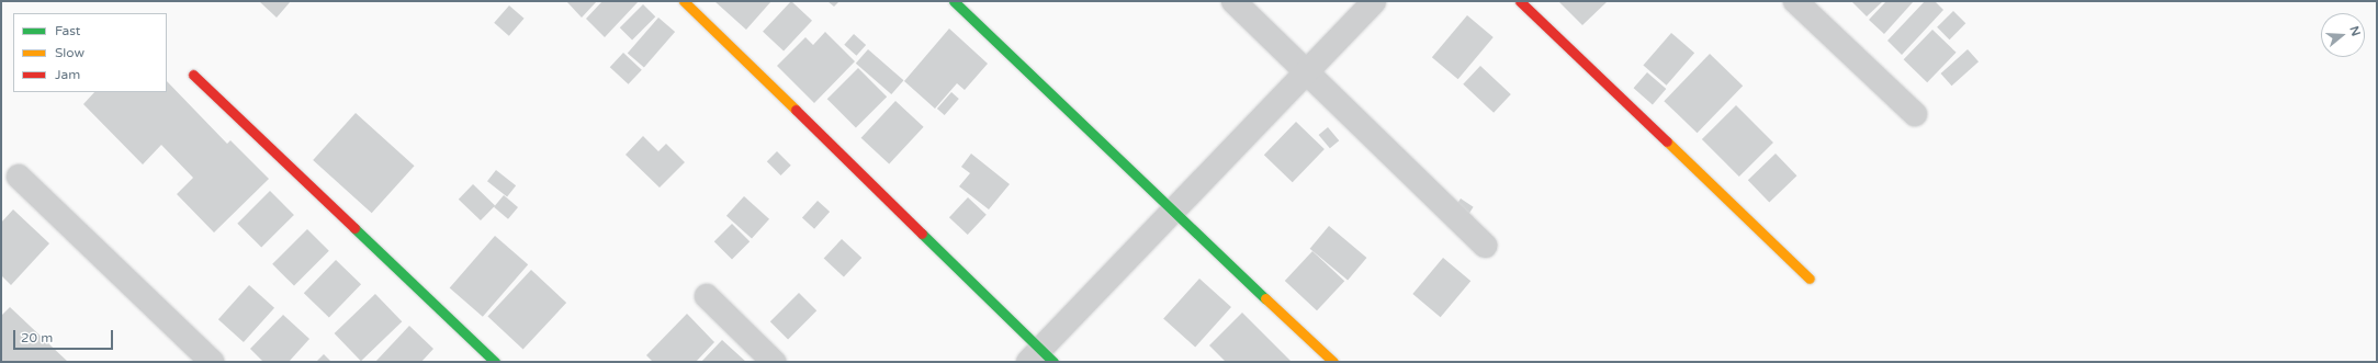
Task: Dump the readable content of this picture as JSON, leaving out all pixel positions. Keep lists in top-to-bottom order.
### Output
{
  "legend": ["Fast", "Slow", "Jam"],
  "scale_bar": "20 m",
  "north": "right"
}
